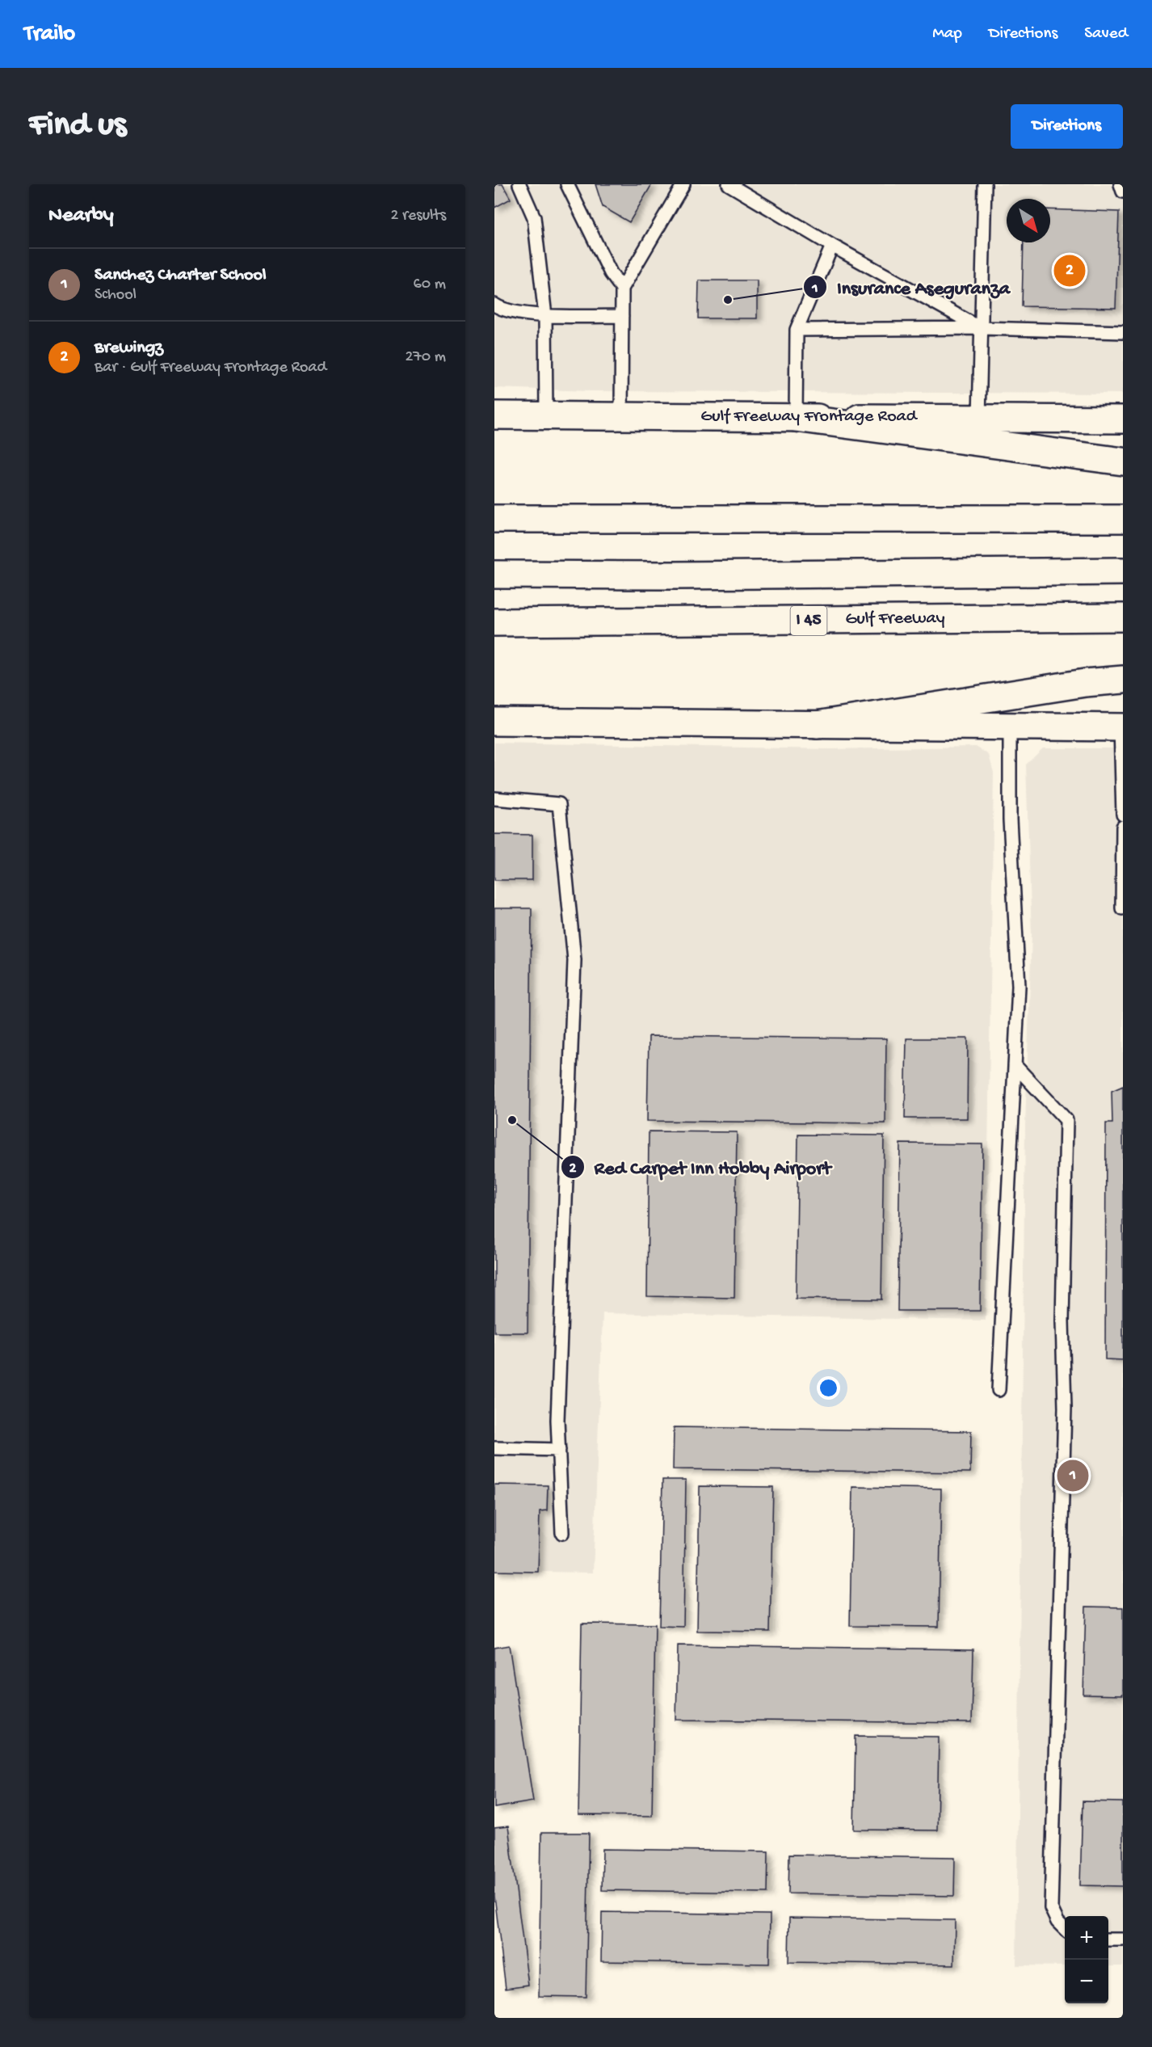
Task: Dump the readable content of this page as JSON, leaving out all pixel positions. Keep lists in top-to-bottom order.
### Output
{
  "streets": {
    "main road": ["Gulf Freeway Frontage Road", "Gulf Freeway", "I 45"]
  },
  "places": ["Insurance Aseguranza", "Red Carpet Inn Hobby Airport"],
  "north": "bottom right",
  "page": {
    "header": "Trailo",
    "nav": ["Map", "Directions", "Saved"],
    "buttons": "Directions",
    "title": "Find us",
    "heading": ["Nearby", "2 results"],
    "list": [
      {
        "mark": "1",
        "name": "Sanchez Charter School",
        "note": "School",
        "value": "60 m"
      },
      {
        "mark": "2",
        "name": "Brewingz",
        "note": "Bar · Gulf Freeway Frontage Road",
        "value": "270 m"
      }
    ],
    "pins": ["2", "1"],
    "map_buttons": ["+", "−"]
  }
}
